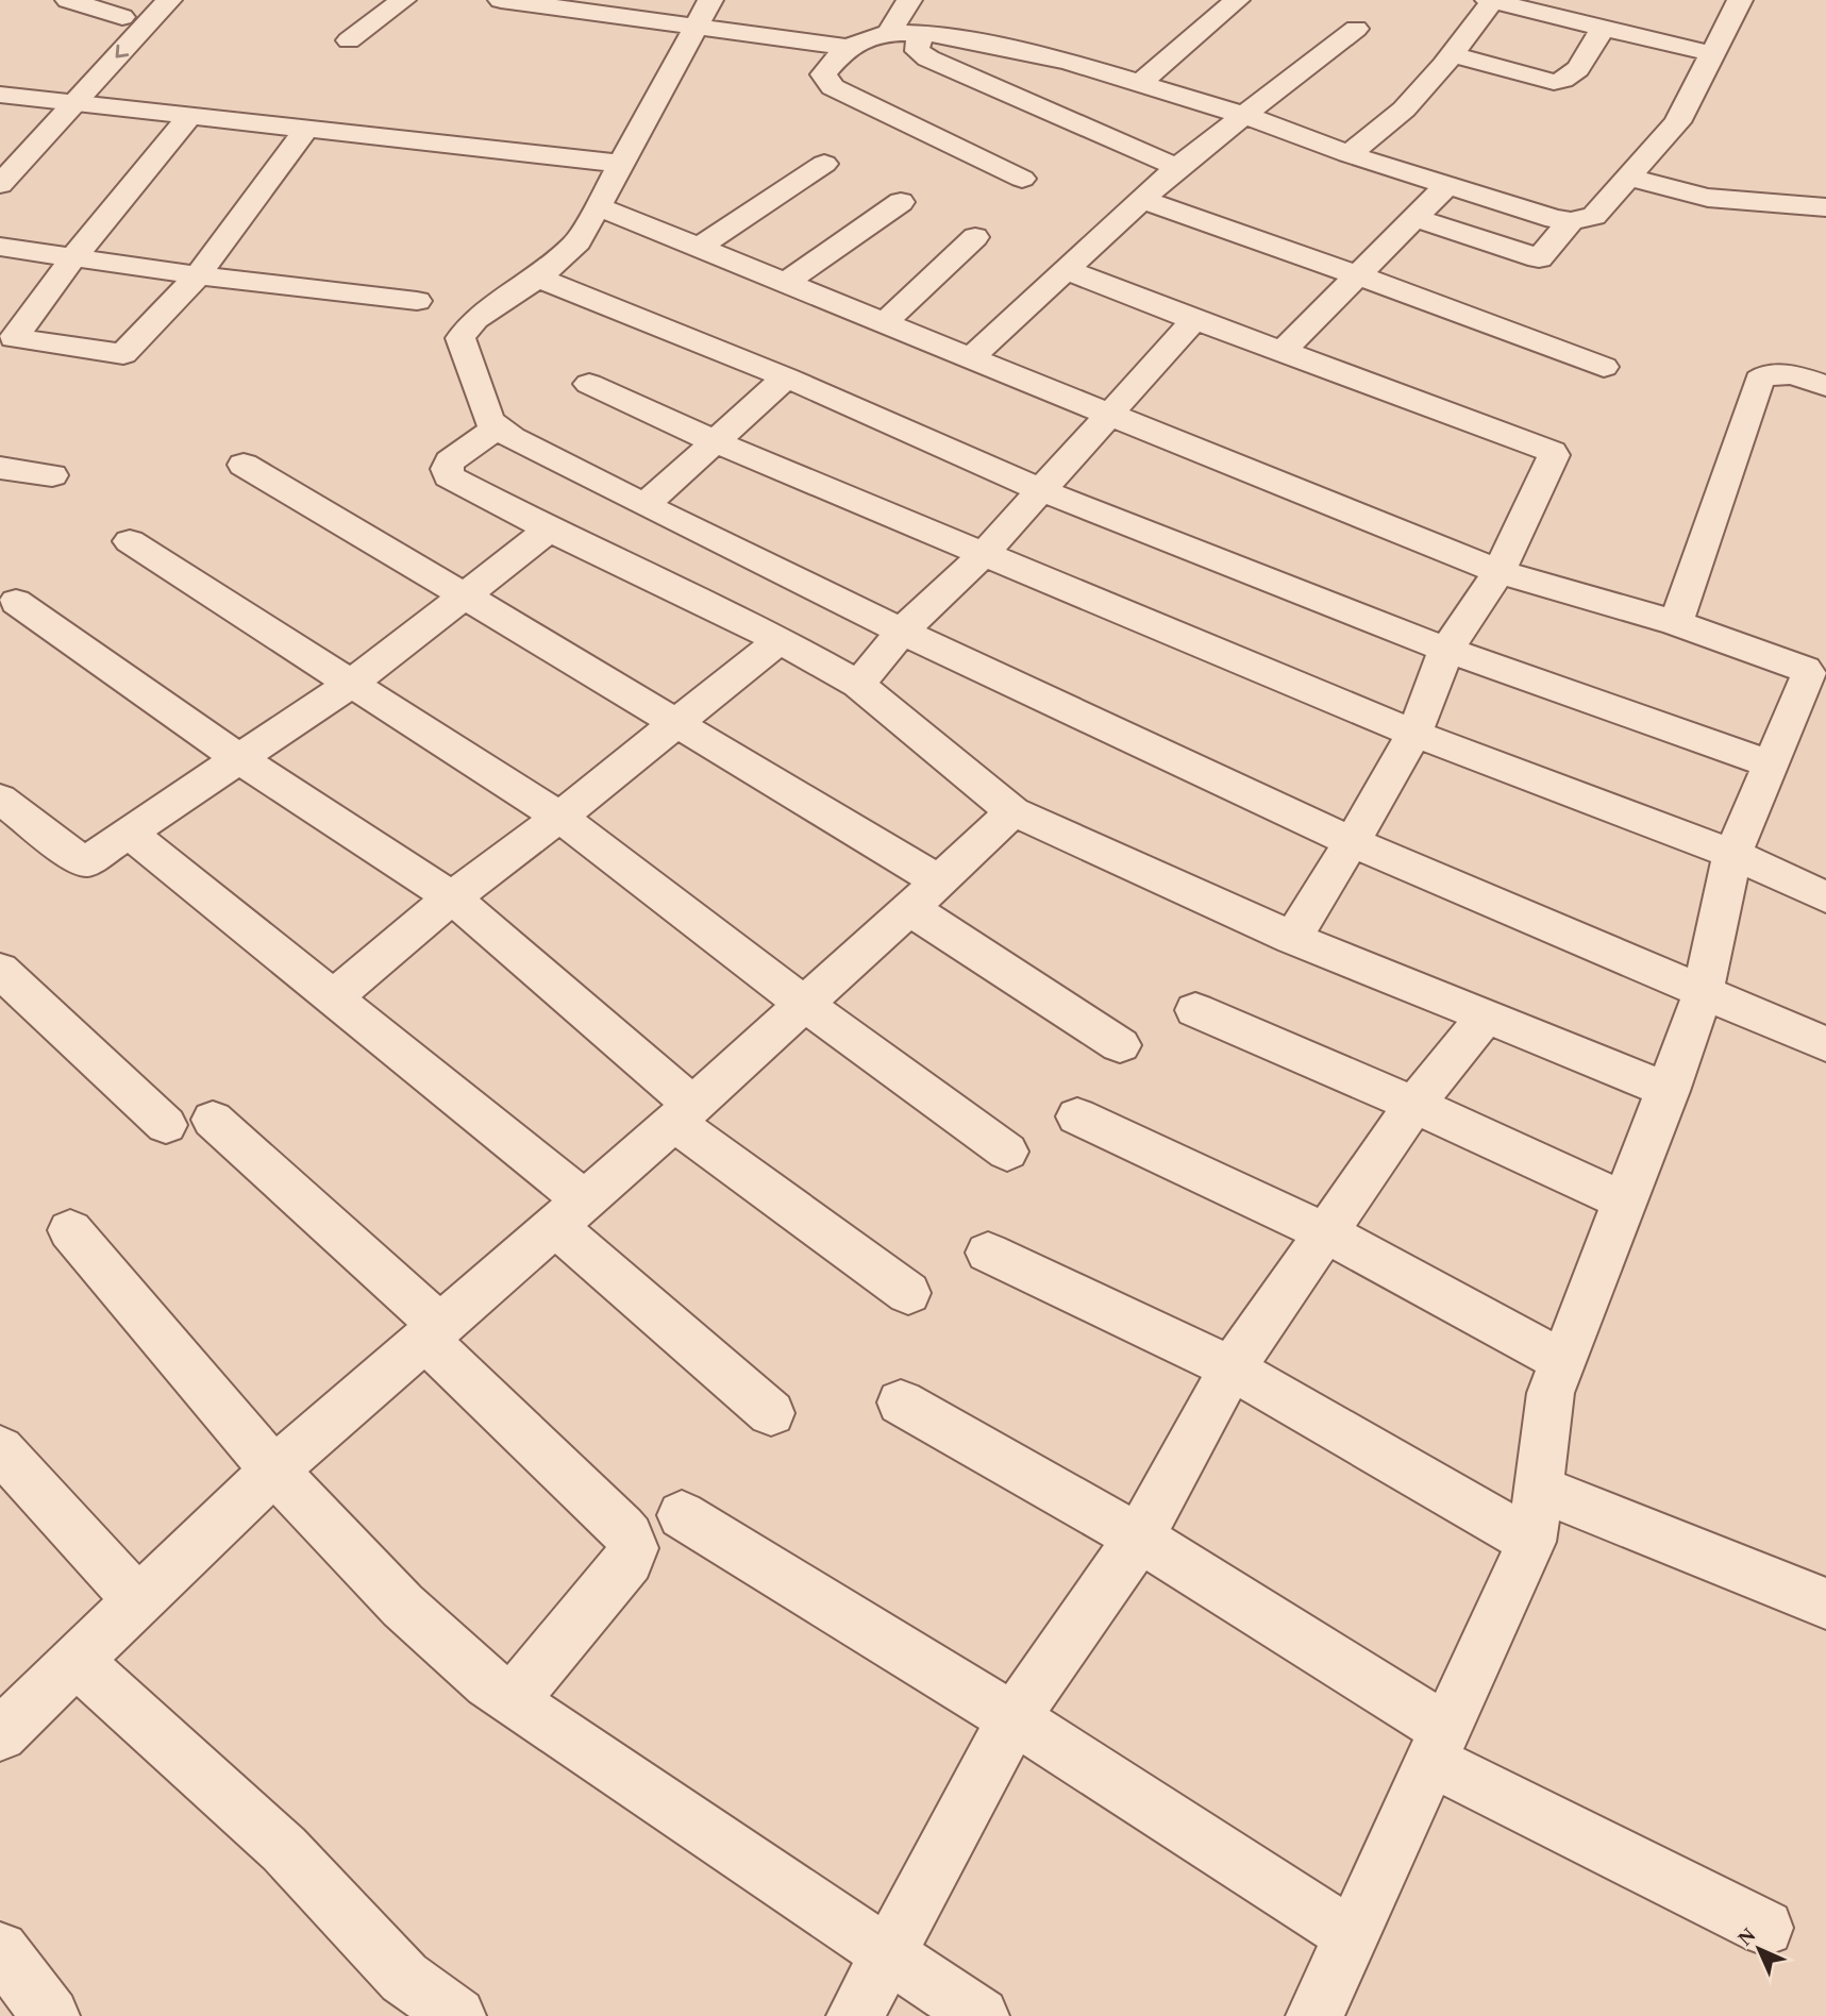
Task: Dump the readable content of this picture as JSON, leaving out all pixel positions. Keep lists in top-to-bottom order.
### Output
{
  "north": "top left"
}
